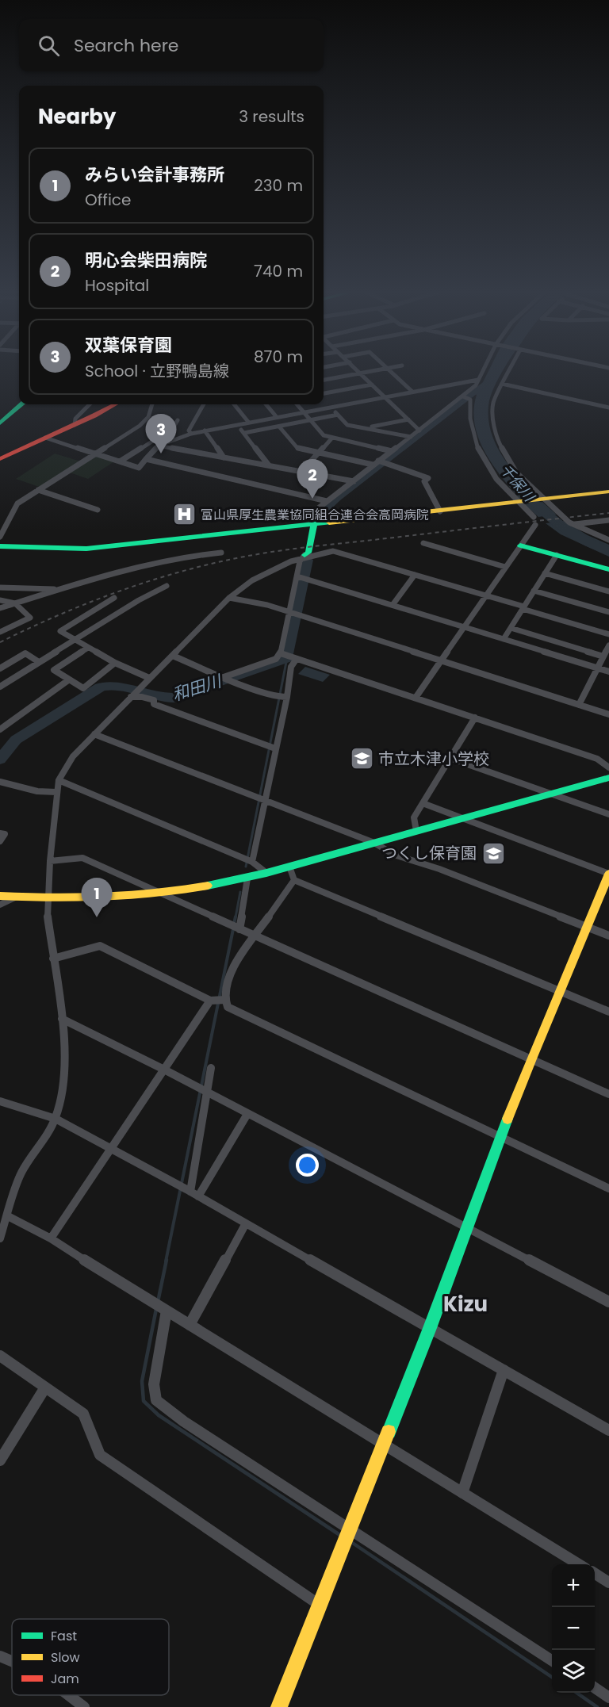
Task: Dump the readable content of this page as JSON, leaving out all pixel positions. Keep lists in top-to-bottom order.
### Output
{
  "districts": ["Kizu"],
  "water": ["千保川", "和田川"],
  "places": {
    "hospital": ["富山県厚生農業協同組合連合会高岡病院"],
    "school or university": ["市立木津小学校", "つくし保育園"]
  },
  "legend": ["Fast", "Slow", "Jam"],
  "page": {
    "search": "Search here",
    "heading": ["Nearby", "3 results"],
    "list": [
      {
        "mark": "1",
        "name": "みらい会計事務所",
        "note": "Office",
        "value": "230 m"
      },
      {
        "mark": "2",
        "name": "明心会柴田病院",
        "note": "Hospital",
        "value": "740 m"
      },
      {
        "mark": "3",
        "name": "双葉保育園",
        "note": "School · 立野鴨島線",
        "value": "870 m"
      }
    ],
    "pins": ["3", "2", "1"],
    "map_buttons": ["+", "−"]
  }
}
